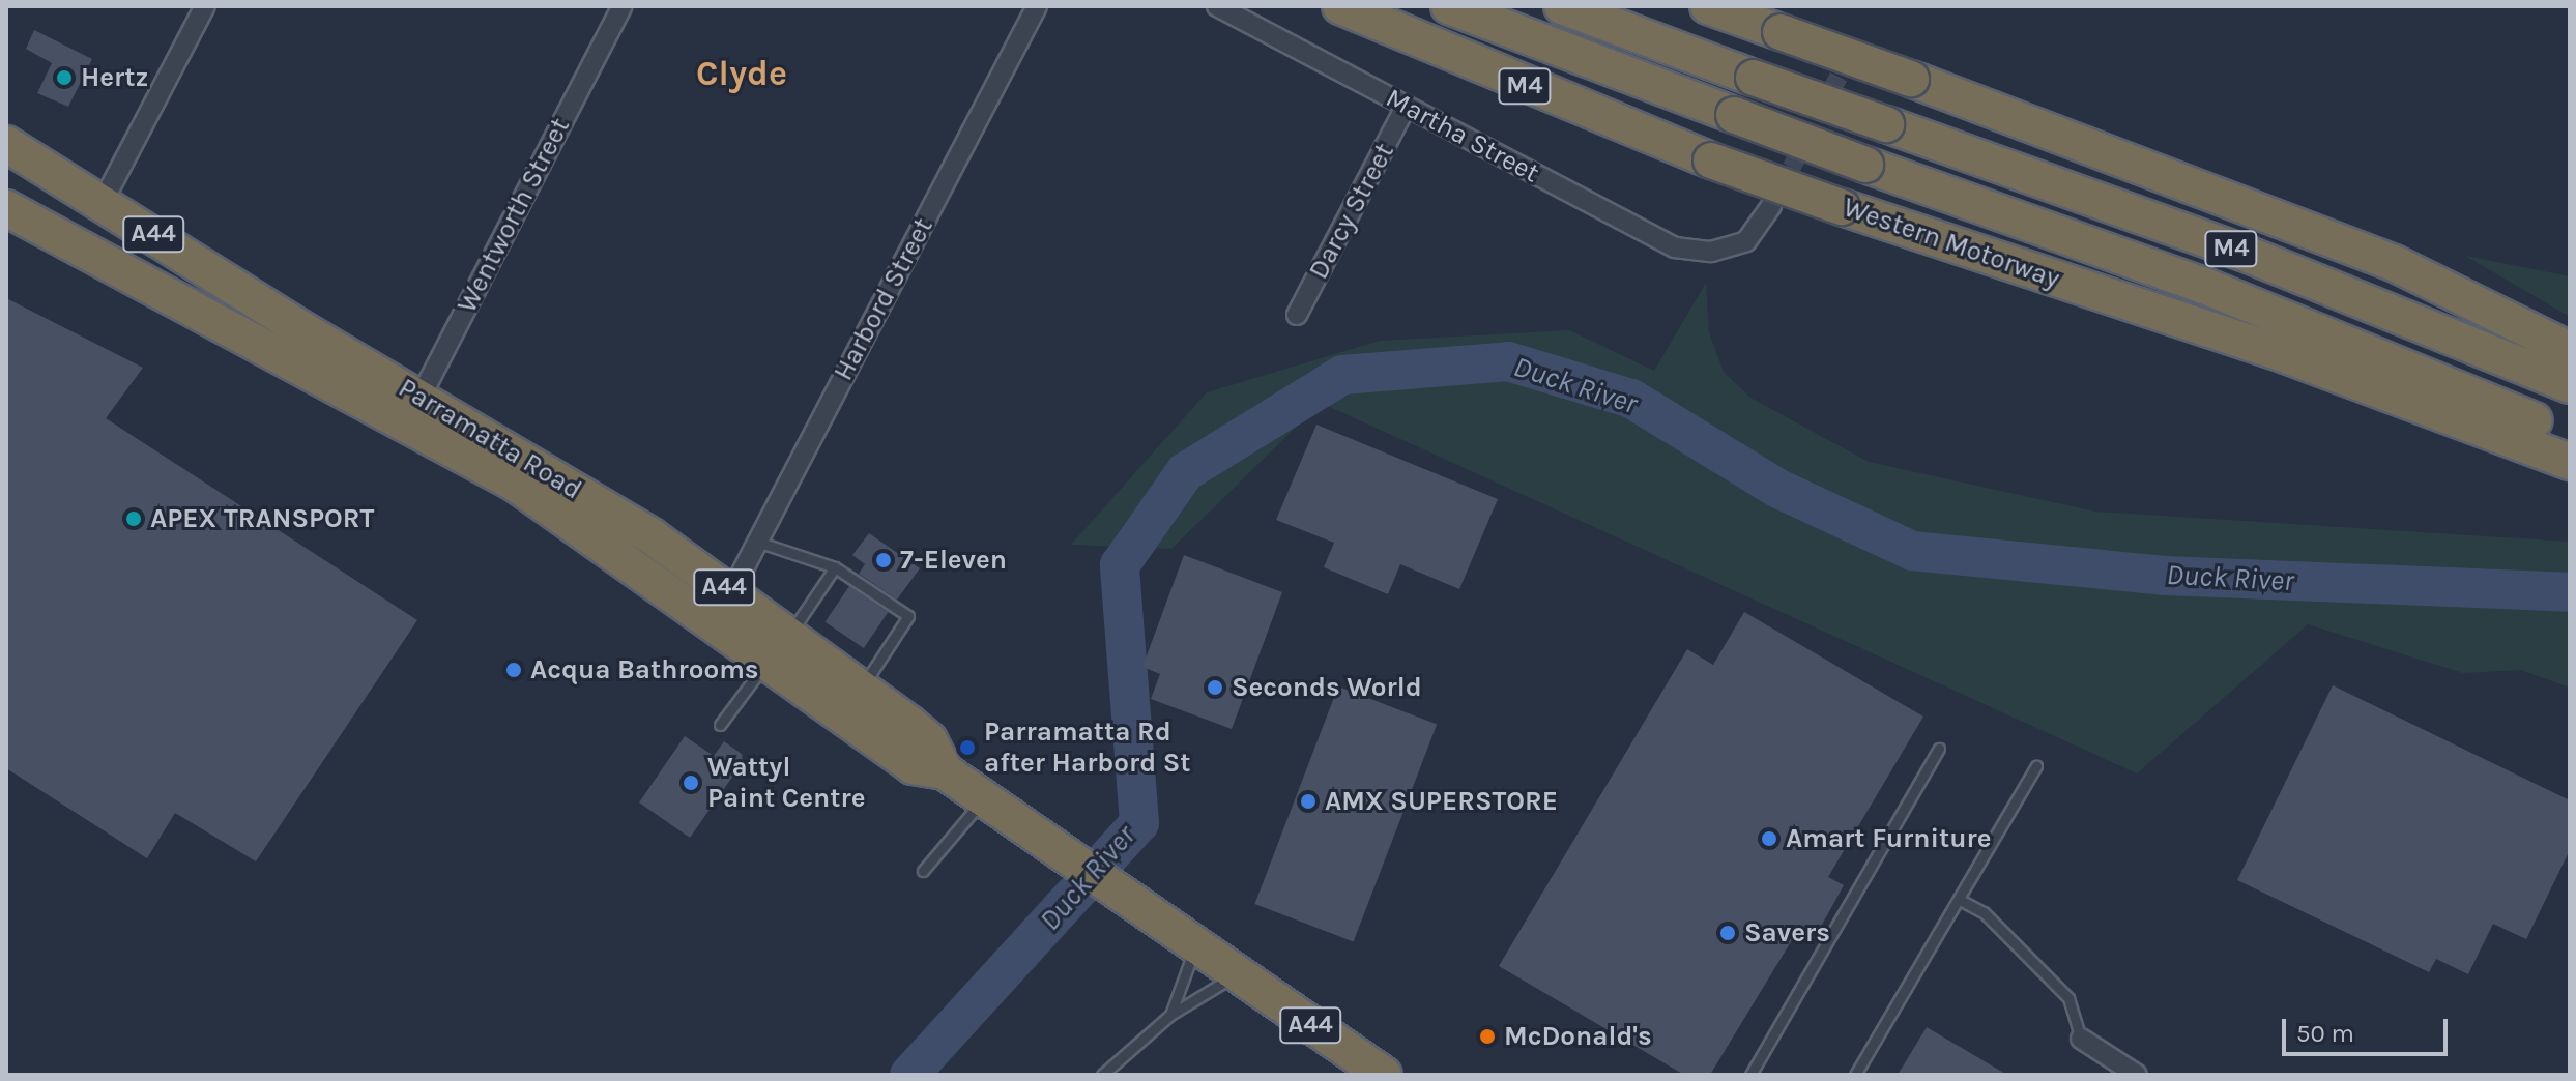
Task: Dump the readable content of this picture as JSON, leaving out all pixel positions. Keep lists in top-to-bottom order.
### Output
{
  "streets": {
    "highway": [
      "M4",
      "A44",
      "Western Motorway",
      "Parramatta Road"
    ],
    "street": [
      "Martha Street",
      "Darcy Street",
      "Wentworth Street",
      "Harbord Street"
    ]
  },
  "crossings": [
    ["Martha Street", "Darcy Street"],
    ["Wentworth Street", "Parramatta Road"],
    ["Harbord Street", "Parramatta Road"]
  ],
  "districts": ["Clyde"],
  "water": ["Duck River"],
  "places": [
    "Hertz",
    "APEX TRANSPORT",
    "7-Eleven",
    "Acqua Bathrooms",
    "Seconds World",
    "Parramatta Rd after Harbord St",
    "Wattyl Paint Centre",
    "AMX SUPERSTORE",
    "Amart Furniture",
    "Savers",
    "McDonald's"
  ],
  "scale_bar": "50 m"
}
